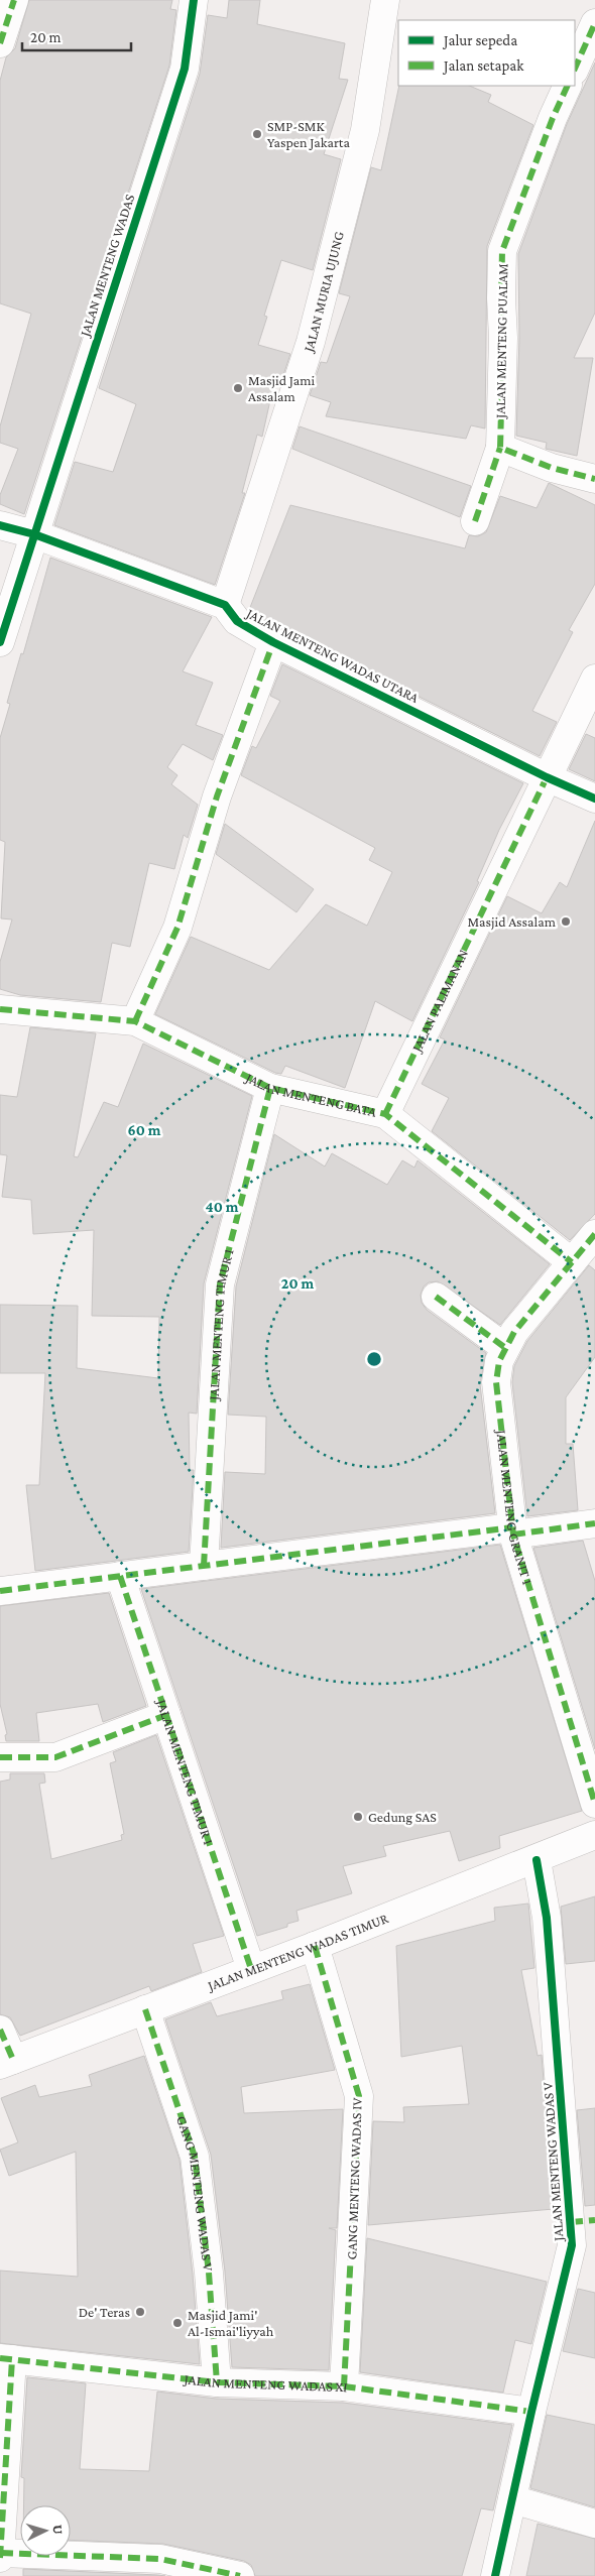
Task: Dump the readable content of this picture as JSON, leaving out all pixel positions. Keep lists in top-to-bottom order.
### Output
{
  "streets": {
    "street": [
      "JALAN MENTENG WADAS",
      "JALAN MURIA UJUNG",
      "JALAN MENTENG PUALAM",
      "JALAN MENTENG WADAS UTARA",
      "JALAN PALIMANAN",
      "JALAN MENTENG BATA",
      "JALAN MENTENG TIMUR 1",
      "JALAN MENTENG GRANIT 1",
      "JALAN MENTENG WADAS TIMUR",
      "JALAN MENTENG WADAS V",
      "GANG MENTENG WADAS IV",
      "GANG MENTENG WADAS V",
      "JALAN MENTENG WADAS XI"
    ]
  },
  "crossings": [
    ["JALAN MENTENG WADAS", "JALAN MENTENG WADAS UTARA"],
    ["JALAN MURIA UJUNG", "JALAN MENTENG WADAS UTARA"],
    ["JALAN MENTENG WADAS UTARA", "JALAN PALIMANAN"],
    ["JALAN PALIMANAN", "JALAN MENTENG BATA"],
    ["JALAN MENTENG BATA", "JALAN MENTENG TIMUR 1"],
    ["JALAN MENTENG BATA", "JALAN MENTENG GRANIT 1"],
    ["JALAN MENTENG TIMUR 1", "JALAN MENTENG WADAS TIMUR"],
    ["JALAN MENTENG WADAS TIMUR", "JALAN MENTENG WADAS V"],
    ["JALAN MENTENG WADAS TIMUR", "GANG MENTENG WADAS IV"],
    ["JALAN MENTENG WADAS TIMUR", "GANG MENTENG WADAS V"],
    ["JALAN MENTENG WADAS V", "JALAN MENTENG WADAS XI"],
    ["GANG MENTENG WADAS IV", "JALAN MENTENG WADAS XI"],
    ["GANG MENTENG WADAS V", "JALAN MENTENG WADAS XI"]
  ],
  "places": [
    "SMP-SMK Yaspen Jakarta",
    "Masjid Jami Assalam",
    "Masjid Assalam",
    "Gedung SAS",
    "De' Teras",
    "Masjid Jami' Al-Ismai'liyyah"
  ],
  "legend": ["Jalur sepeda", "Jalan setapak"],
  "scale_bar": "20 m",
  "north": "right",
  "rings": ["60 m", "40 m", "20 m"]
}
